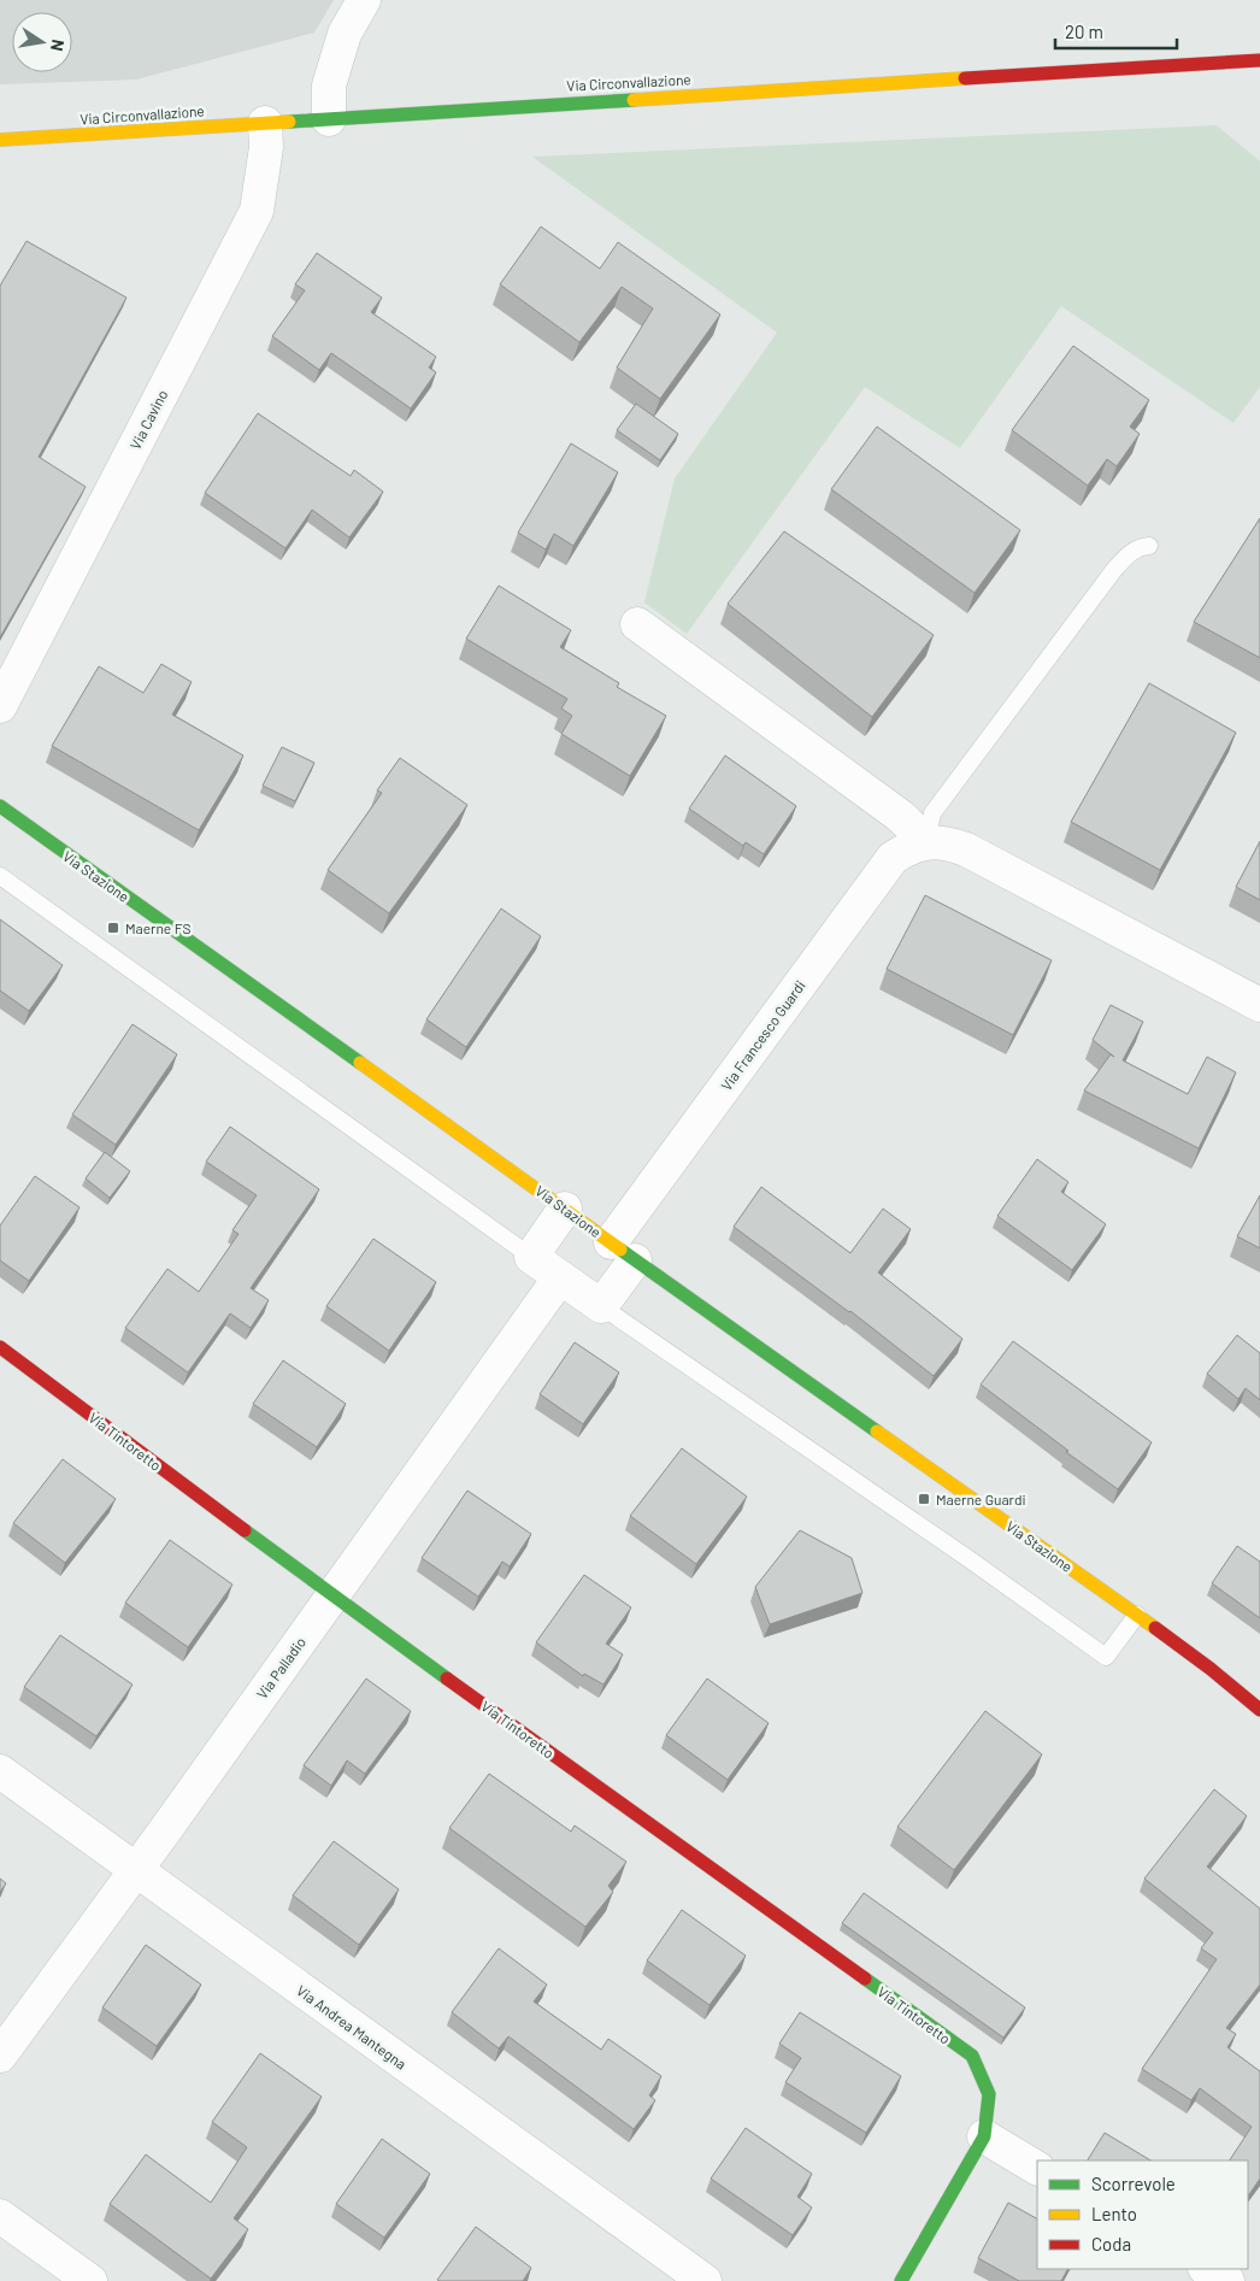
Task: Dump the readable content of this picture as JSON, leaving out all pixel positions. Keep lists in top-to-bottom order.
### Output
{
  "streets": {
    "street": [
      "Via Circonvallazione",
      "Via Cavino",
      "Via Stazione",
      "Via Francesco Guardi",
      "Via Tintoretto",
      "Via Palladio",
      "Via Andrea Mantegna"
    ]
  },
  "crossings": [
    ["Via Circonvallazione", "Via Cavino"],
    ["Via Stazione", "Via Francesco Guardi"],
    ["Via Tintoretto", "Via Palladio"],
    ["Via Palladio", "Via Andrea Mantegna"]
  ],
  "places": {
    "transit": ["Maerne FS", "Maerne Guardi"]
  },
  "legend": ["Scorrevole", "Lento", "Coda"],
  "scale_bar": "20 m",
  "north": "right"
}
